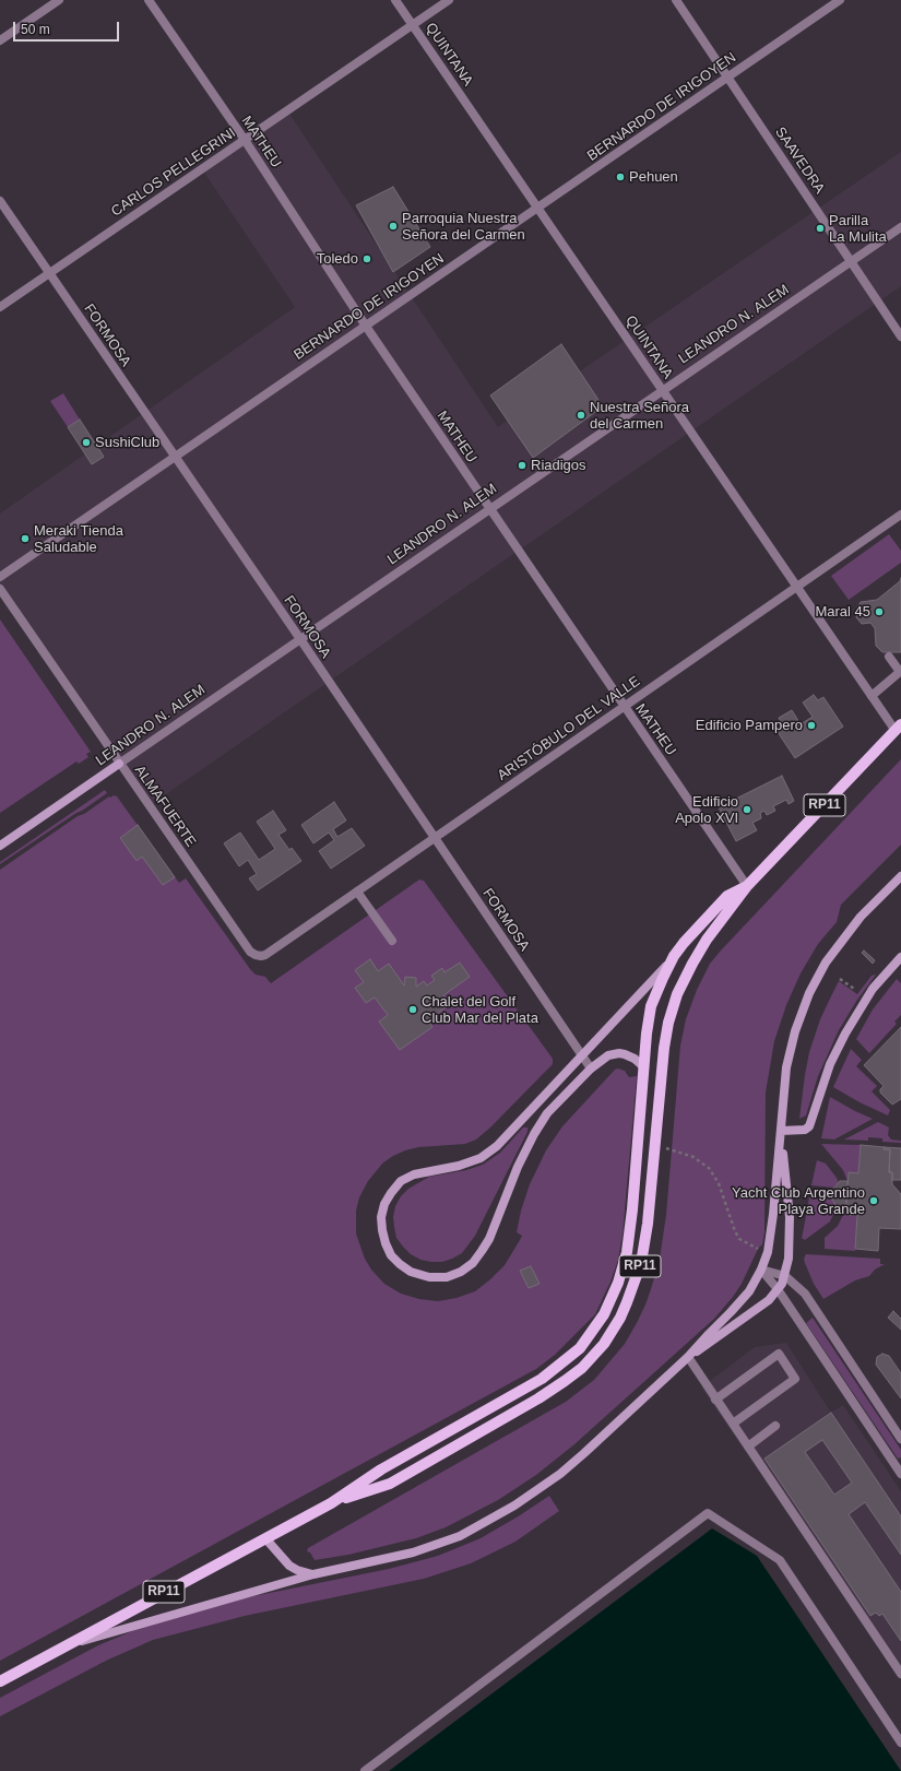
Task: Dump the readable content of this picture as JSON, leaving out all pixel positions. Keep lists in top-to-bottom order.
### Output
{
  "streets": {
    "main road": ["LEANDRO N. ALEM", "RP11"],
    "street": [
      "QUINTANA",
      "BERNARDO DE IRIGOYEN",
      "MATHEU",
      "SAAVEDRA",
      "CARLOS PELLEGRINI",
      "FORMOSA",
      "ARISTÓBULO DEL VALLE",
      "ALMAFUERTE"
    ]
  },
  "crossings": [
    ["QUINTANA", "BERNARDO DE IRIGOYEN"],
    ["QUINTANA", "CARLOS PELLEGRINI"],
    ["QUINTANA", "LEANDRO N. ALEM"],
    ["QUINTANA", "ARISTÓBULO DEL VALLE"],
    ["QUINTANA", "RP11"],
    ["BERNARDO DE IRIGOYEN", "MATHEU"],
    ["BERNARDO DE IRIGOYEN", "SAAVEDRA"],
    ["BERNARDO DE IRIGOYEN", "FORMOSA"],
    ["MATHEU", "CARLOS PELLEGRINI"],
    ["MATHEU", "LEANDRO N. ALEM"],
    ["MATHEU", "ARISTÓBULO DEL VALLE"],
    ["MATHEU", "RP11"],
    ["SAAVEDRA", "LEANDRO N. ALEM"],
    ["CARLOS PELLEGRINI", "FORMOSA"],
    ["LEANDRO N. ALEM", "FORMOSA"],
    ["LEANDRO N. ALEM", "ALMAFUERTE"],
    ["FORMOSA", "ARISTÓBULO DEL VALLE"],
    ["ARISTÓBULO DEL VALLE", "ALMAFUERTE"]
  ],
  "places": [
    "Pehuen",
    "Parroquia Nuestra Señora del Carmen",
    "Parilla La Mulita",
    "Toledo",
    "Nuestra Señora del Carmen",
    "SushiClub",
    "Riadigos",
    "Meraki Tienda Saludable",
    "Maral 45",
    "Edificio Pampero",
    "Edificio Apolo XVI",
    "Chalet del Golf Club Mar del Plata",
    "Yacht Club Argentino Playa Grande"
  ],
  "scale_bar": "50 m"
}
